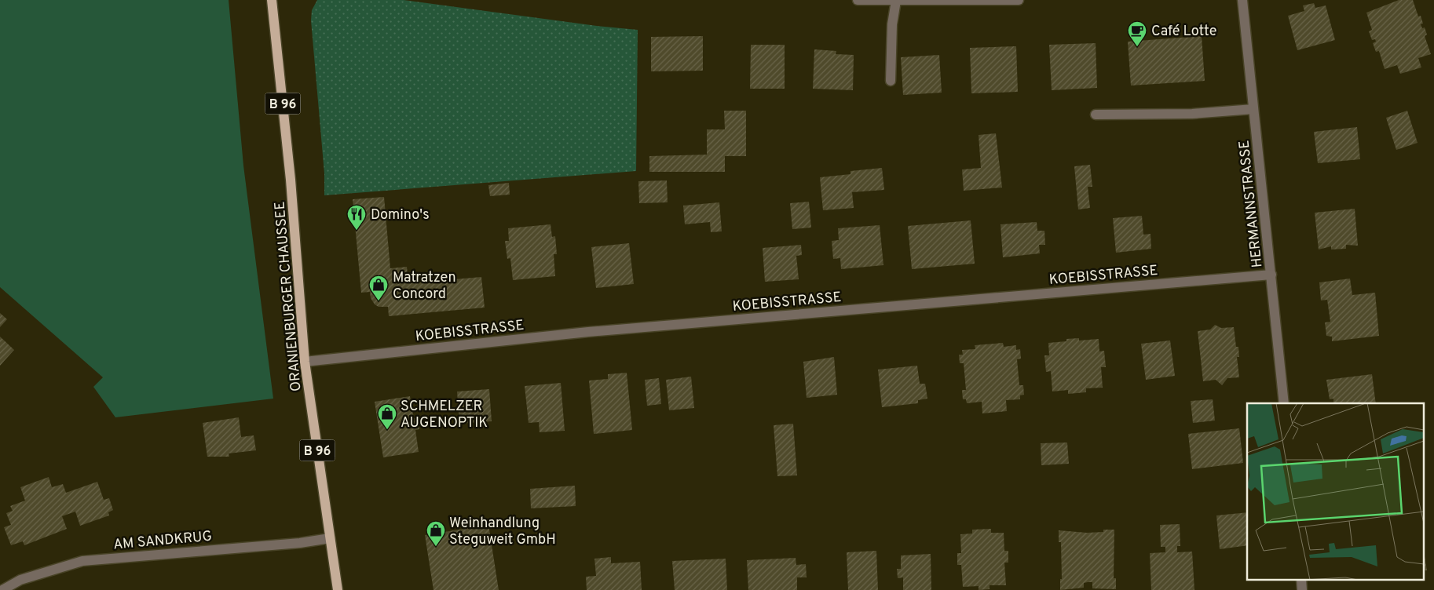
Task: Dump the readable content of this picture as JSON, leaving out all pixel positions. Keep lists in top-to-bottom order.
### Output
{
  "streets": {
    "main road": ["B 96", "ORANIENBURGER CHAUSSEE"],
    "street": ["HERMANNSTRASSE", "KOEBISSTRASSE", "AM SANDKRUG"]
  },
  "crossings": [
    ["HERMANNSTRASSE", "KOEBISSTRASSE"],
    ["KOEBISSTRASSE", "ORANIENBURGER CHAUSSEE"],
    ["ORANIENBURGER CHAUSSEE", "AM SANDKRUG"]
  ],
  "places": {
    "cafe": ["Café Lotte"],
    "restaurant": ["Domino's"],
    "shop": ["Matratzen Concord", "SCHMELZER AUGENOPTIK", "Weinhandlung Steguweit GmbH"]
  }
}
